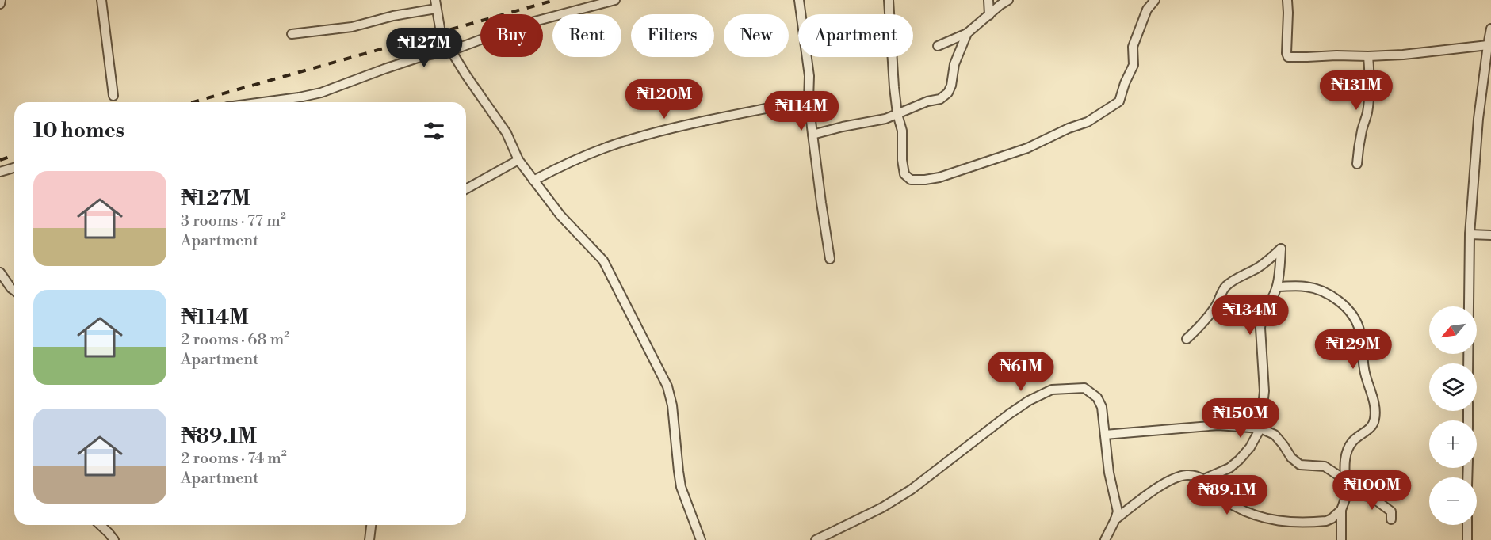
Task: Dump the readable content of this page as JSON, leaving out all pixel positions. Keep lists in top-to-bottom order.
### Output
{
  "north": "bottom left",
  "page": {
    "chip": [
      "Buy",
      "Rent",
      "Filters",
      "New",
      "Apartment"
    ],
    "price": [
      "₦127M",
      "₦131M",
      "₦120M",
      "₦114M",
      "₦134M",
      "₦129M",
      "₦61M",
      "₦150M",
      "₦100M",
      "₦89.1M"
    ],
    "heading": "10 homes",
    "list": [
      {
        "name": "₦127M",
        "note": "3 rooms · 77 m² · Apartment"
      },
      {
        "name": "₦114M",
        "note": "2 rooms · 68 m² · Apartment"
      },
      {
        "name": "₦89.1M",
        "note": "2 rooms · 74 m² · Apartment"
      }
    ],
    "map_buttons": ["+", "−"]
  }
}
